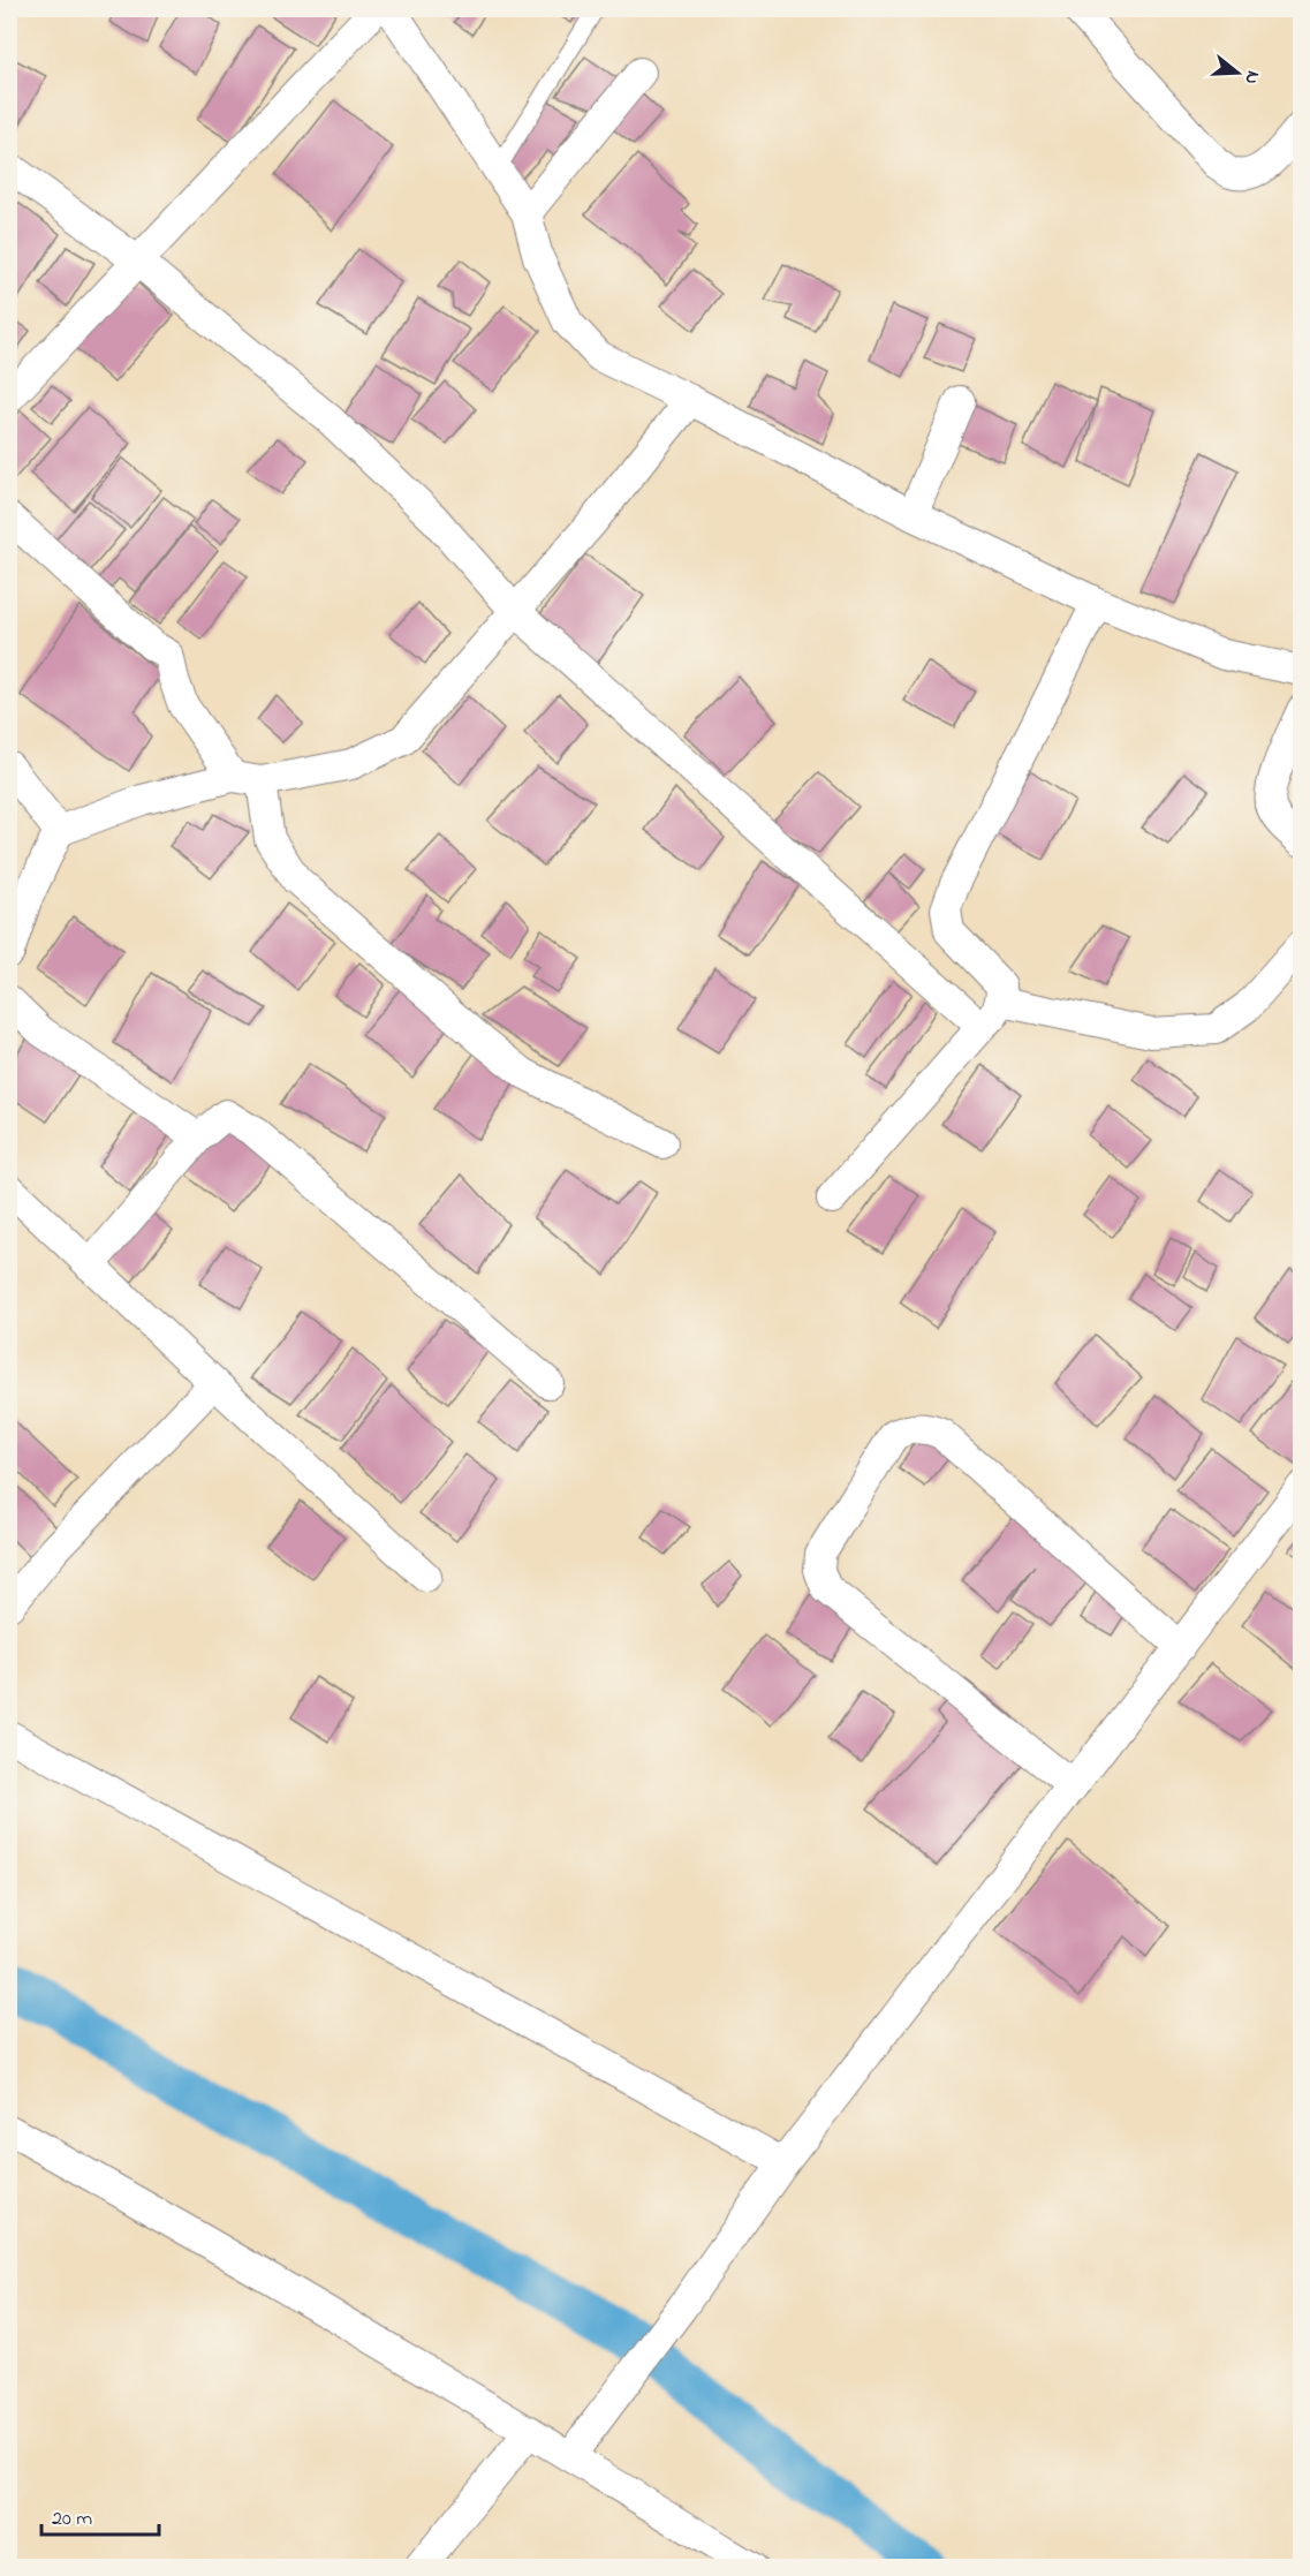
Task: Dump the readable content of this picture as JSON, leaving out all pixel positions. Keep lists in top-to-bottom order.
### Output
{
  "scale_bar": "20 m",
  "north": "right"
}
